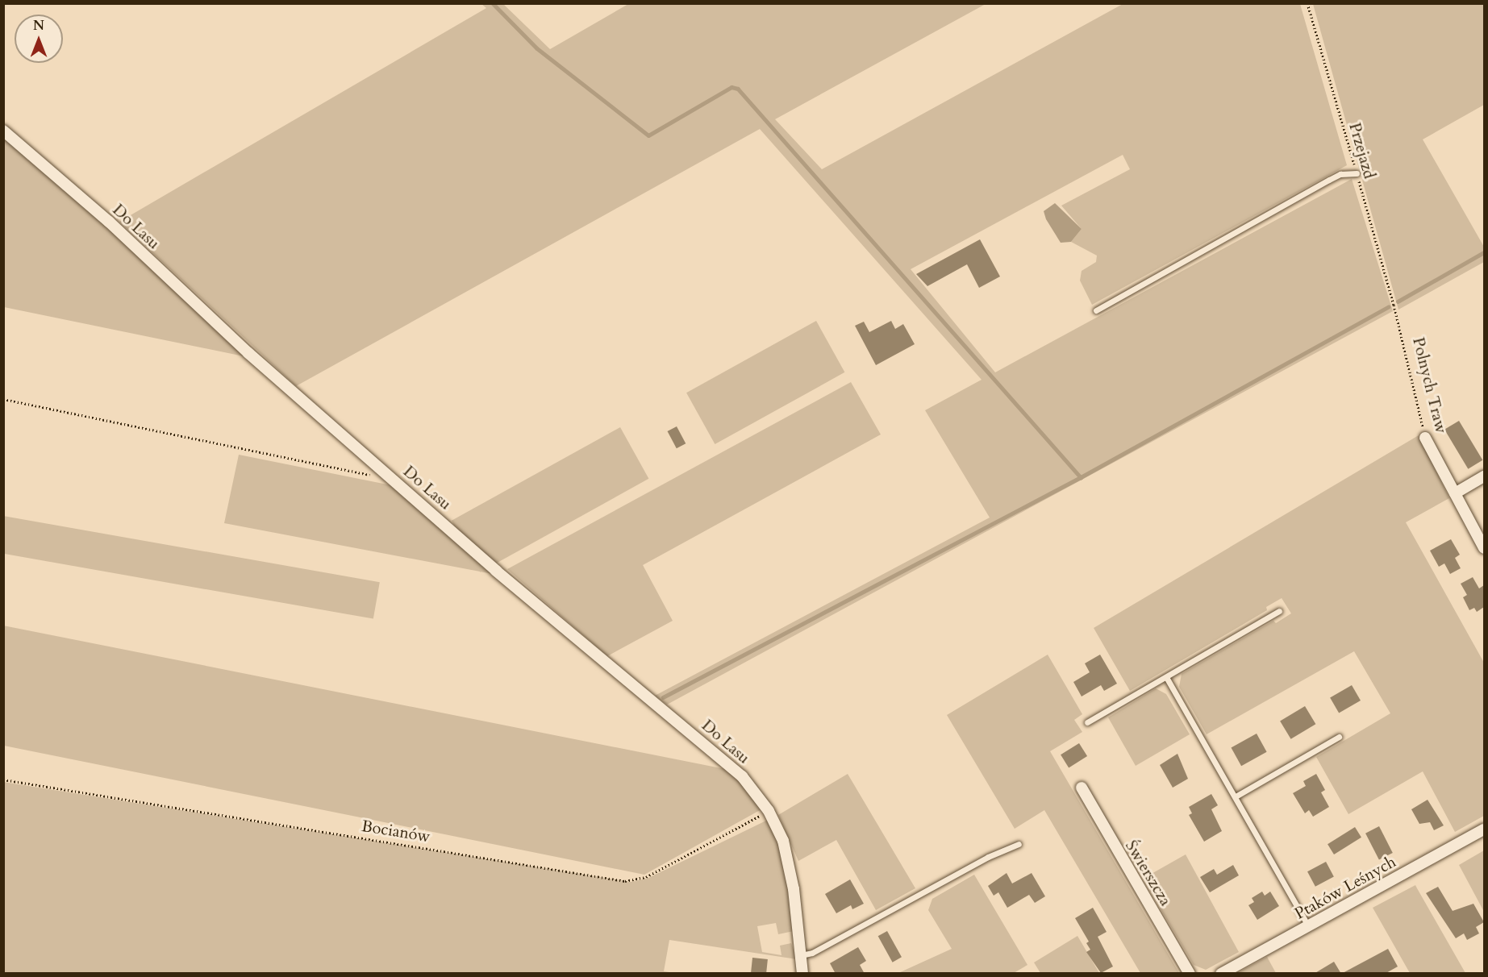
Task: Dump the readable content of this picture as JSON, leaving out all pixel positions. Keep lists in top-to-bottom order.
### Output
{
  "streets": {
    "street": [
      "Do Lasu",
      "Polnych Traw",
      "Świerszcza",
      "Ptaków Leśnych"
    ],
    "path": ["Przejazd", "Bocianów"]
  },
  "crossings": [
    ["Przejazd", "Polnych Traw"],
    ["Do Lasu", "Bocianów"]
  ],
  "north": "top"
}
